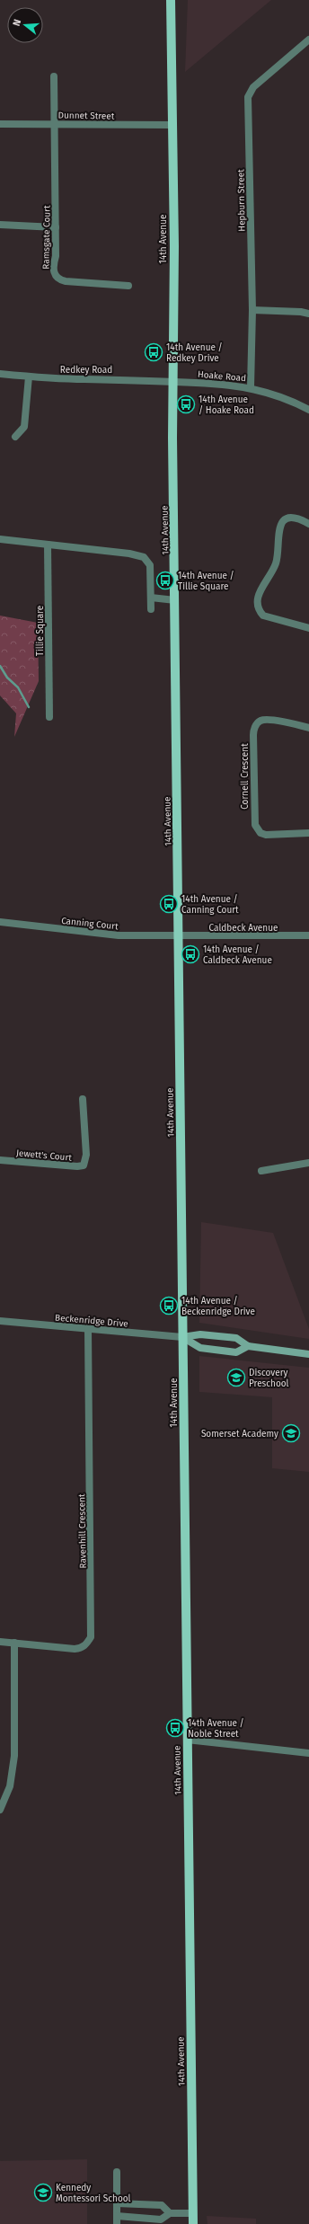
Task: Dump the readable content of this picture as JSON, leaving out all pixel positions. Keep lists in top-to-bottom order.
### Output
{
  "streets": {
    "main road": ["14th Avenue"],
    "street": [
      "Dunnet Street",
      "Hepburn Street",
      "Ramsgate Court",
      "Redkey Road",
      "Hoake Road",
      "Tillie Square",
      "Cornell Crescent",
      "Canning Court",
      "Caldbeck Avenue",
      "Jewett's Court",
      "Beckenridge Drive",
      "Ravenhill Crescent"
    ]
  },
  "crossings": [
    ["Dunnet Street", "Ramsgate Court"],
    ["Dunnet Street", "14th Avenue"],
    ["Hepburn Street", "Hoake Road"],
    ["14th Avenue", "Redkey Road"],
    ["14th Avenue", "Hoake Road"],
    ["14th Avenue", "Canning Court"],
    ["14th Avenue", "Caldbeck Avenue"],
    ["14th Avenue", "Beckenridge Drive"],
    ["Redkey Road", "Hoake Road"],
    ["Canning Court", "Caldbeck Avenue"],
    ["Beckenridge Drive", "Ravenhill Crescent"]
  ],
  "places": {
    "bus stop": [
      "14th Avenue / Redkey Drive",
      "14th Avenue / Hoake Road",
      "14th Avenue / Tillie Square",
      "14th Avenue / Canning Court",
      "14th Avenue / Caldbeck Avenue",
      "14th Avenue / Beckenridge Drive",
      "14th Avenue / Noble Street"
    ],
    "school or university": ["Discovery Preschool", "Somerset Academy", "Kennedy Montessori School"]
  },
  "north": "left"
}
